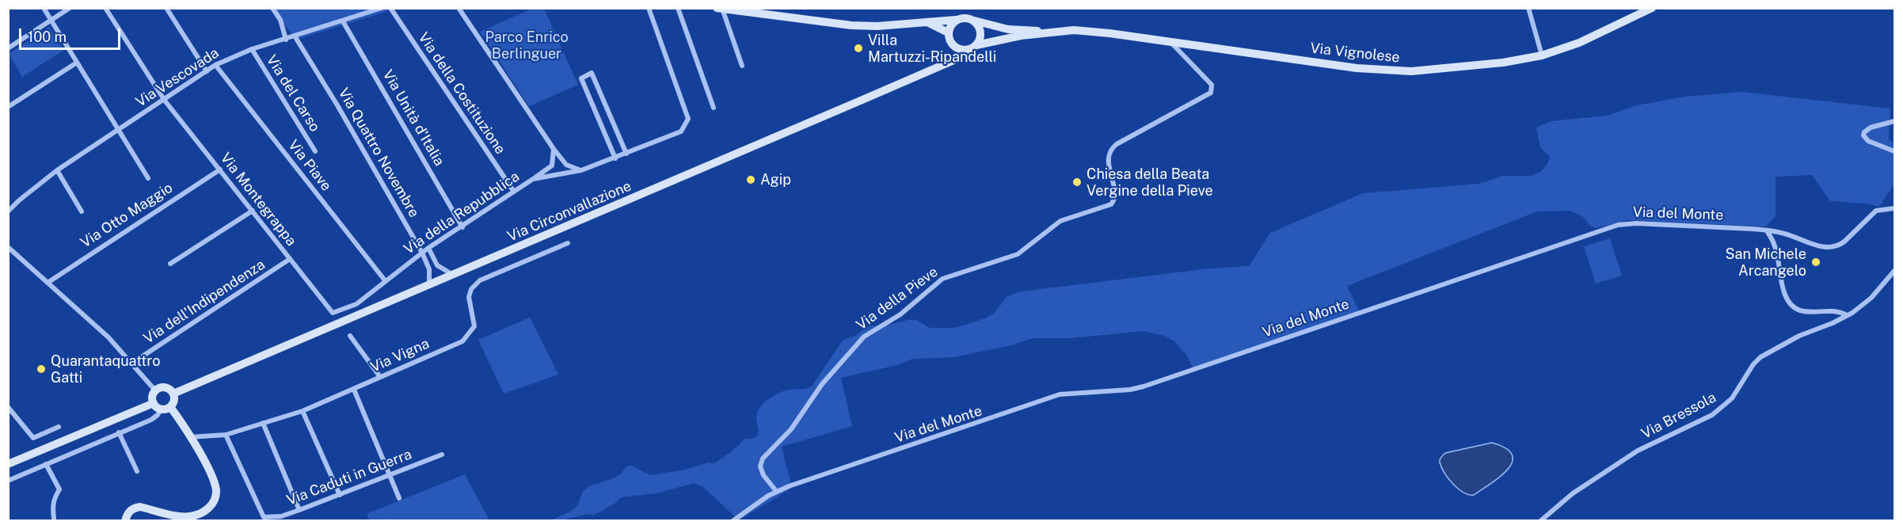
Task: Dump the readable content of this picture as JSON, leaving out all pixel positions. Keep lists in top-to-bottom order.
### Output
{
  "streets": {
    "main road": ["Via Vignolese", "Via Circonvallazione"],
    "street": [
      "Via Vescovada",
      "Via del Carso",
      "Via della Costituzione",
      "Via Unità d'Italia",
      "Via Quattro Novembre",
      "Via Piave",
      "Via Montegrappa",
      "Via della Repubblica",
      "Via del Monte",
      "Via Otto Maggio",
      "Via della Pieve",
      "Via dell'Indipendenza",
      "Via Vigna",
      "Via Bressola",
      "Via Caduti in Guerra"
    ]
  },
  "crossings": [
    ["Via Vignolese", "Via Circonvallazione"],
    ["Via Vignolese", "Via della Pieve"],
    ["Via Vescovada", "Via del Carso"],
    ["Via Vescovada", "Via Unità d'Italia"],
    ["Via Vescovada", "Via Quattro Novembre"],
    ["Via Vescovada", "Via Piave"],
    ["Via Vescovada", "Via Montegrappa"],
    ["Via della Costituzione", "Via della Repubblica"],
    ["Via Unità d'Italia", "Via della Repubblica"],
    ["Via Quattro Novembre", "Via Circonvallazione"],
    ["Via Quattro Novembre", "Via della Repubblica"],
    ["Via Piave", "Via della Repubblica"],
    ["Via Montegrappa", "Via della Repubblica"],
    ["Via Montegrappa", "Via Otto Maggio"],
    ["Via Montegrappa", "Via dell'Indipendenza"],
    ["Via del Monte", "Via della Pieve"],
    ["Via Vigna", "Via Caduti in Guerra"]
  ],
  "parks": ["Parco Enrico Berlinguer"],
  "places": [
    "Villa Martuzzi-Ripandelli",
    "Agip",
    "Chiesa della Beata Vergine della Pieve",
    "San Michele Arcangelo",
    "Quarantaquattro Gatti"
  ],
  "scale_bar": "100 m"
}
